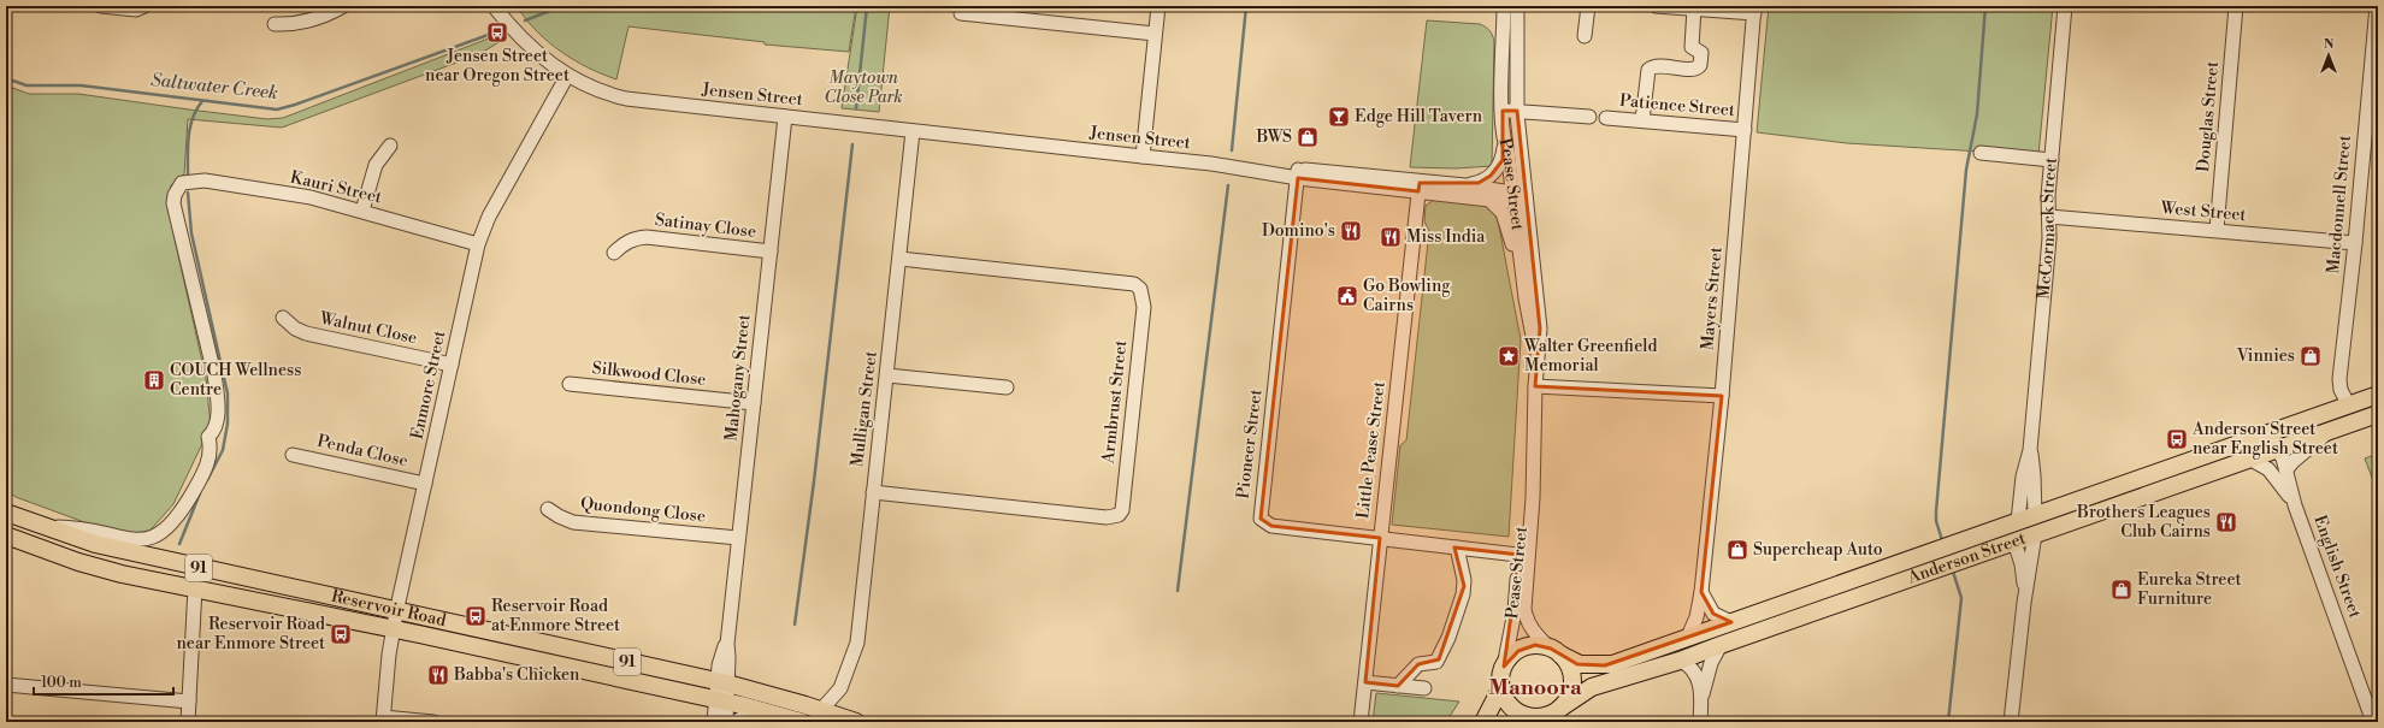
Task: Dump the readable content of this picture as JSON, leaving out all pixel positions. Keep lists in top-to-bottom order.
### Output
{
  "streets": {
    "main road": [
      "McCormack Street",
      "Anderson Street",
      "91",
      "Reservoir Road"
    ],
    "street": [
      "Jensen Street",
      "Patience Street",
      "Douglas Street",
      "Pease Street",
      "Kauri Street",
      "Macdonnell Street",
      "West Street",
      "Satinay Close",
      "Mayers Street",
      "Walnut Close",
      "Silkwood Close",
      "Mahogany Street",
      "Enmore Street",
      "Armbrust Street",
      "Mulligan Street",
      "Pioneer Street",
      "Little Pease Street",
      "Penda Close",
      "Quondong Close",
      "English Street"
    ]
  },
  "crossings": [
    ["Jensen Street", "Pease Street"],
    ["Jensen Street", "Mahogany Street"],
    ["Jensen Street", "Enmore Street"],
    ["Jensen Street", "Mulligan Street"],
    ["Jensen Street", "Pioneer Street"],
    ["Jensen Street", "Little Pease Street"],
    ["Patience Street", "Mayers Street"],
    ["Douglas Street", "West Street"],
    ["Pease Street", "Pioneer Street"],
    ["Pease Street", "Anderson Street"],
    ["Kauri Street", "Enmore Street"],
    ["Kauri Street", "Reservoir Road"],
    ["Macdonnell Street", "West Street"],
    ["Macdonnell Street", "Anderson Street"],
    ["West Street", "McCormack Street"],
    ["Satinay Close", "Mahogany Street"],
    ["McCormack Street", "Anderson Street"],
    ["Mayers Street", "Anderson Street"],
    ["Walnut Close", "Enmore Street"],
    ["Silkwood Close", "Mahogany Street"],
    ["Mahogany Street", "Quondong Close"],
    ["Mahogany Street", "Reservoir Road"],
    ["Enmore Street", "Penda Close"],
    ["Enmore Street", "Reservoir Road"],
    ["Armbrust Street", "Mulligan Street"],
    ["Mulligan Street", "Reservoir Road"],
    ["Pioneer Street", "Little Pease Street"],
    ["Anderson Street", "English Street"]
  ],
  "districts": ["Manoora"],
  "water": ["Saltwater Creek"],
  "parks": ["Maytown Close Park"],
  "places": {
    "bus stop": [
      "Jensen Street near Oregon Street",
      "Anderson Street near English Street",
      "Reservoir Road at Enmore Street",
      "Reservoir Road near Enmore Street"
    ],
    "bar": ["Edge Hill Tavern"],
    "shop": [
      "BWS",
      "Vinnies",
      "Supercheap Auto",
      "Eureka Street Furniture"
    ],
    "restaurant": [
      "Domino's",
      "Miss India",
      "Brothers Leagues Club Cairns",
      "Babba's Chicken"
    ],
    "public building": ["Go Bowling Cairns"],
    "place": ["Walter Greenfield Memorial"],
    "building": ["COUCH Wellness Centre"]
  },
  "scale_bar": "100 m",
  "north": "top"
}
